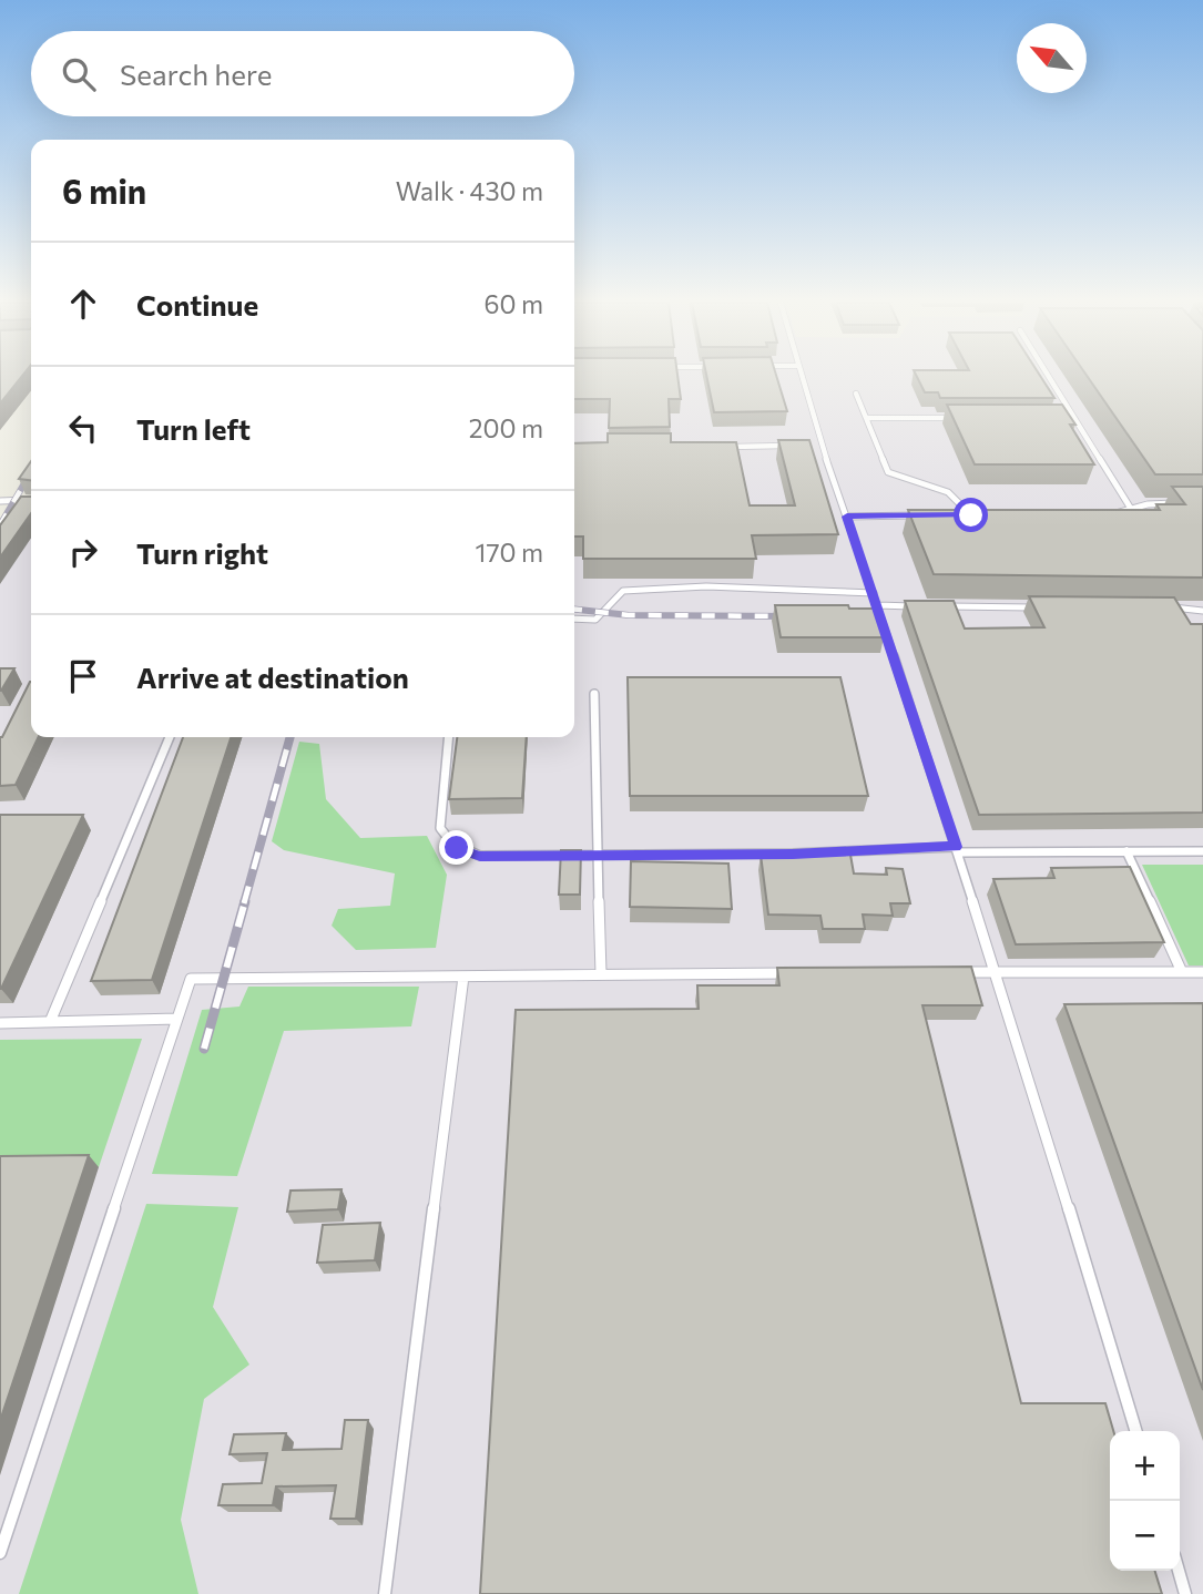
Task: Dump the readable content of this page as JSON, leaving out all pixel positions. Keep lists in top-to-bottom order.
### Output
{
  "north": "top left",
  "page": {
    "search": "Search here",
    "heading": ["6 min", "Walk · 430 m"],
    "list": [
      ["Continue", "60 m"],
      ["Turn left", "200 m"],
      ["Turn right", "170 m"],
      "Arrive at destination"
    ],
    "map_buttons": ["+", "−"]
  }
}
